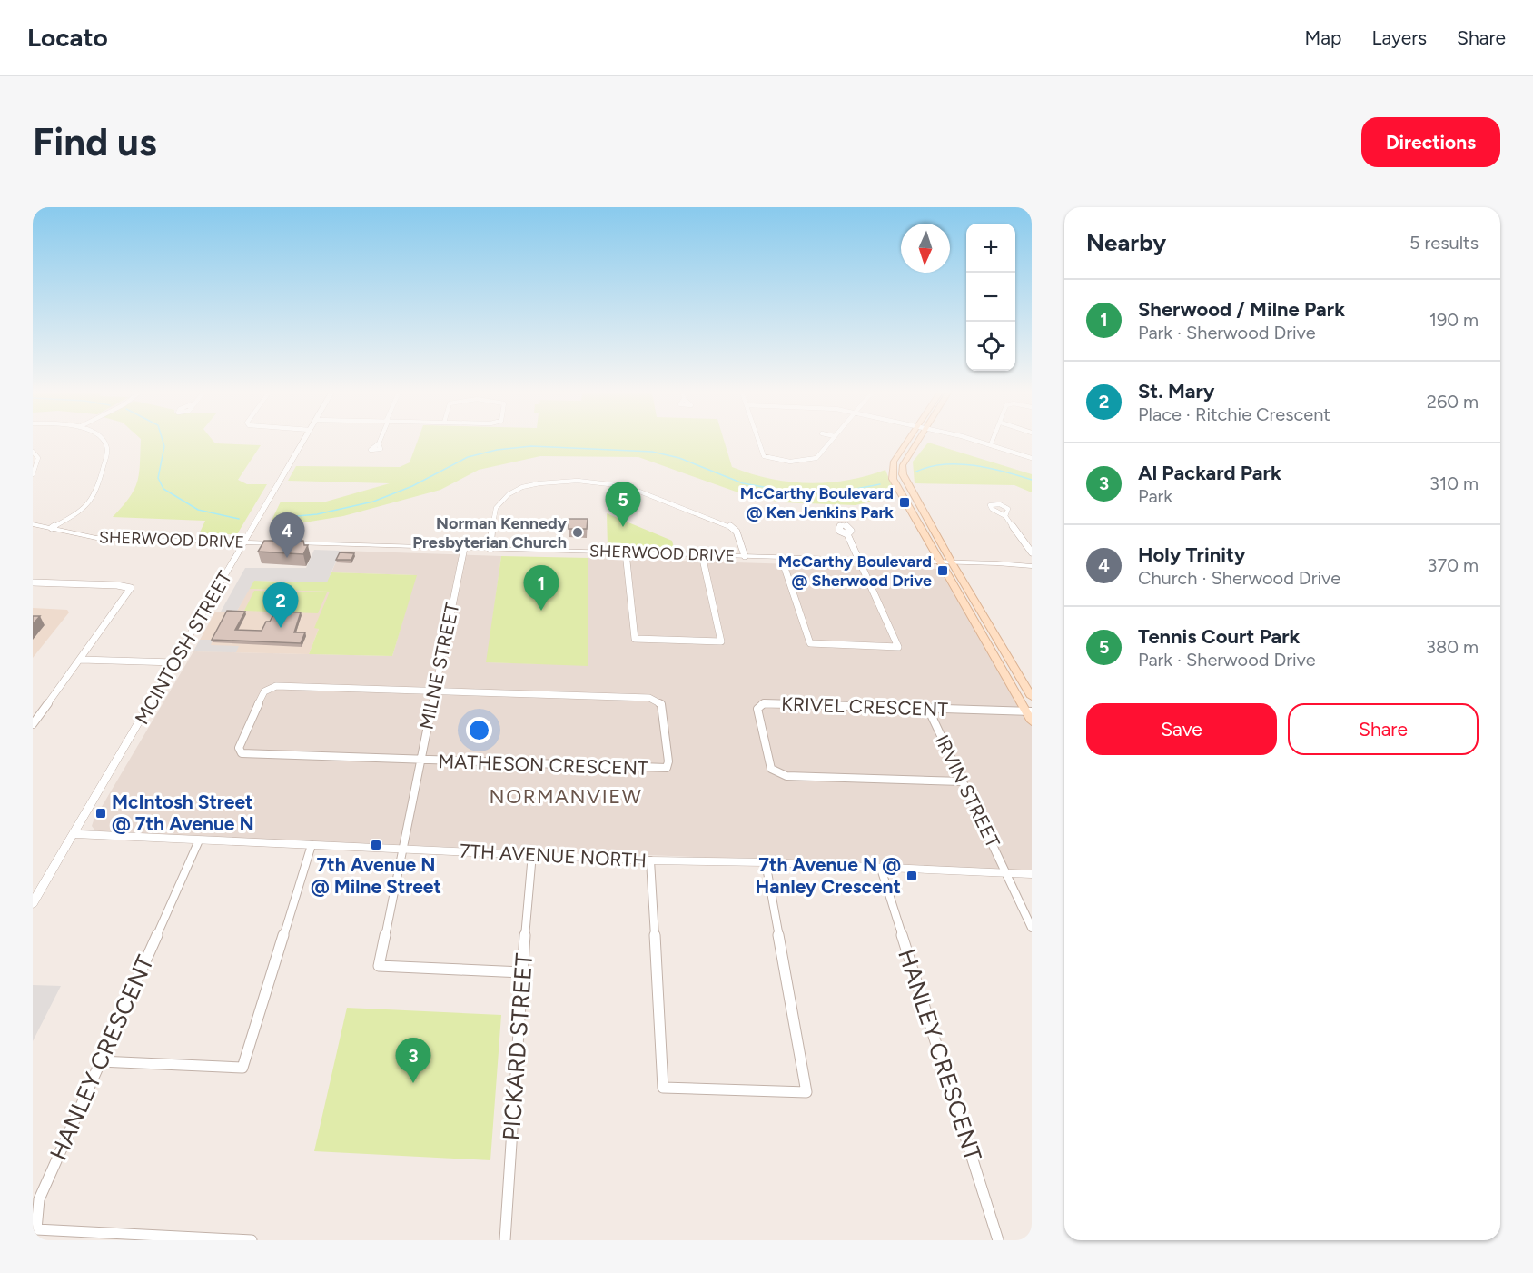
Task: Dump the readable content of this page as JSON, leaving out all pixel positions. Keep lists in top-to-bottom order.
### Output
{
  "streets": {
    "street": [
      "SHERWOOD DRIVE",
      "MCINTOSH STREET",
      "MILNE STREET",
      "KRIVEL CRESCENT",
      "MATHESON CRESCENT",
      "IRVIN STREET",
      "7TH AVENUE NORTH",
      "PICKARD STREET",
      "HANLEY CRESCENT"
    ]
  },
  "crossings": [
    ["SHERWOOD DRIVE", "MCINTOSH STREET"],
    ["SHERWOOD DRIVE", "MILNE STREET"],
    ["MCINTOSH STREET", "7TH AVENUE NORTH"],
    ["MILNE STREET", "MATHESON CRESCENT"],
    ["MILNE STREET", "7TH AVENUE NORTH"],
    ["MILNE STREET", "PICKARD STREET"],
    ["KRIVEL CRESCENT", "IRVIN STREET"],
    ["IRVIN STREET", "7TH AVENUE NORTH"],
    ["7TH AVENUE NORTH", "PICKARD STREET"],
    ["7TH AVENUE NORTH", "HANLEY CRESCENT"]
  ],
  "districts": ["NORMANVIEW"],
  "places": {
    "transit": [
      "McCarthy Boulevard @ Ken Jenkins Park",
      "McCarthy Boulevard @ Sherwood Drive",
      "McIntosh Street @ 7th Avenue N",
      "7th Avenue N @ Milne Street",
      "7th Avenue N @ Hanley Crescent"
    ],
    "other": ["Norman Kennedy Presbyterian Church"]
  },
  "north": "bottom",
  "page": {
    "header": "Locato",
    "nav": ["Map", "Layers", "Share"],
    "buttons": [
      "Directions",
      ["Save", "Share"]
    ],
    "title": "Find us",
    "heading": ["Nearby", "5 results"],
    "map_buttons": ["+", "−"],
    "list": [
      {
        "mark": "1",
        "name": "Sherwood / Milne Park",
        "note": "Park · Sherwood Drive",
        "value": "190 m"
      },
      {
        "mark": "2",
        "name": "St. Mary",
        "note": "Place · Ritchie Crescent",
        "value": "260 m"
      },
      {
        "mark": "3",
        "name": "Al Packard Park",
        "note": "Park",
        "value": "310 m"
      },
      {
        "mark": "4",
        "name": "Holy Trinity",
        "note": "Church · Sherwood Drive",
        "value": "370 m"
      },
      {
        "mark": "5",
        "name": "Tennis Court Park",
        "note": "Park · Sherwood Drive",
        "value": "380 m"
      }
    ],
    "pins": [
      "5",
      "4",
      "1",
      "2",
      "3"
    ]
  }
}
